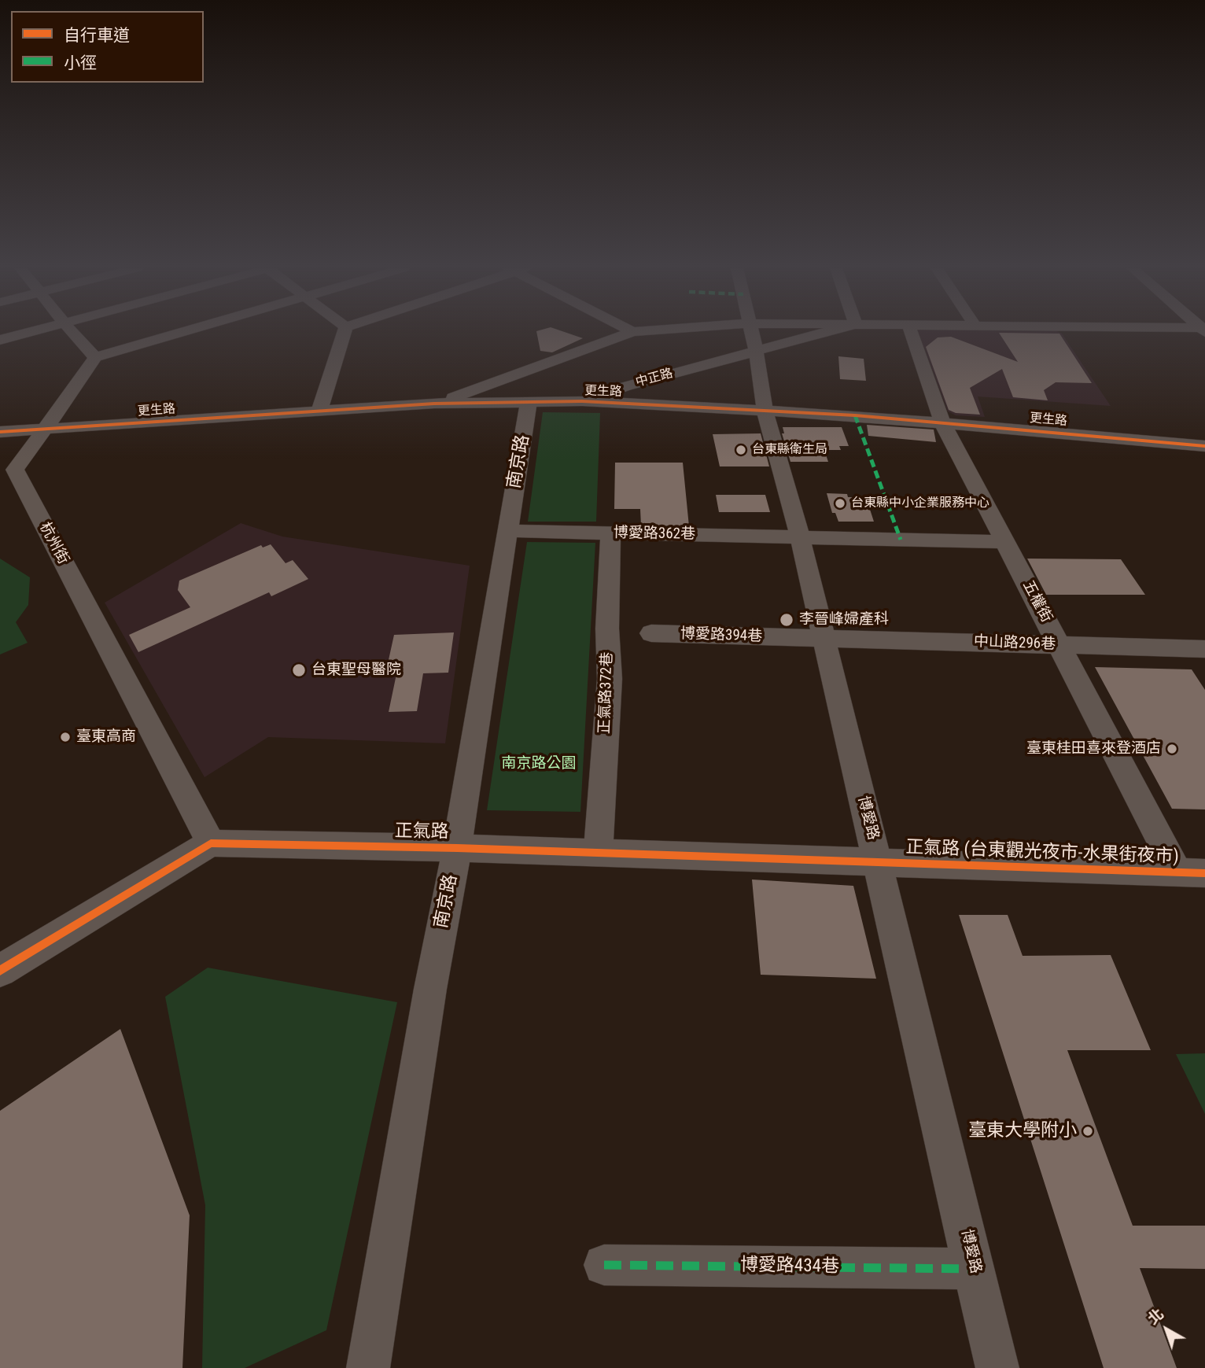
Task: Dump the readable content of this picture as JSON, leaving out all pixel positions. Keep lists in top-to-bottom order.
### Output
{
  "streets": {
    "street": [
      "中正路",
      "更生路",
      "南京路",
      "博愛路362巷",
      "杭州街",
      "五權街",
      "博愛路394巷",
      "中山路296巷",
      "正氣路372巷",
      "博愛路",
      "正氣路",
      "正氣路 (台東觀光夜市-水果街夜市)",
      "博愛路434巷"
    ]
  },
  "crossings": [
    ["中正路", "更生路"],
    ["中正路", "博愛路"],
    ["更生路", "南京路"],
    ["更生路", "杭州街"],
    ["更生路", "五權街"],
    ["更生路", "博愛路"],
    ["南京路", "博愛路362巷"],
    ["南京路", "正氣路"],
    ["博愛路362巷", "五權街"],
    ["博愛路362巷", "正氣路372巷"],
    ["博愛路362巷", "博愛路"],
    ["杭州街", "正氣路"],
    ["五權街", "中山路296巷"],
    ["五權街", "正氣路 (台東觀光夜市-水果街夜市)"],
    ["博愛路394巷", "中山路296巷"],
    ["博愛路394巷", "博愛路"],
    ["中山路296巷", "博愛路"],
    ["正氣路372巷", "正氣路"],
    ["博愛路", "正氣路"],
    ["博愛路", "正氣路 (台東觀光夜市-水果街夜市)"],
    ["博愛路", "博愛路434巷"],
    ["正氣路", "正氣路 (台東觀光夜市-水果街夜市)"]
  ],
  "parks": ["南京路公園"],
  "places": [
    "台東縣衛生局",
    "台東縣中小企業服務中心",
    "李晉峰婦產科",
    "台東聖母醫院",
    "臺東高商",
    "臺東桂田喜來登酒店",
    "臺東大學附小"
  ],
  "legend": ["自行車道", "小徑"],
  "north": "top left"
}
